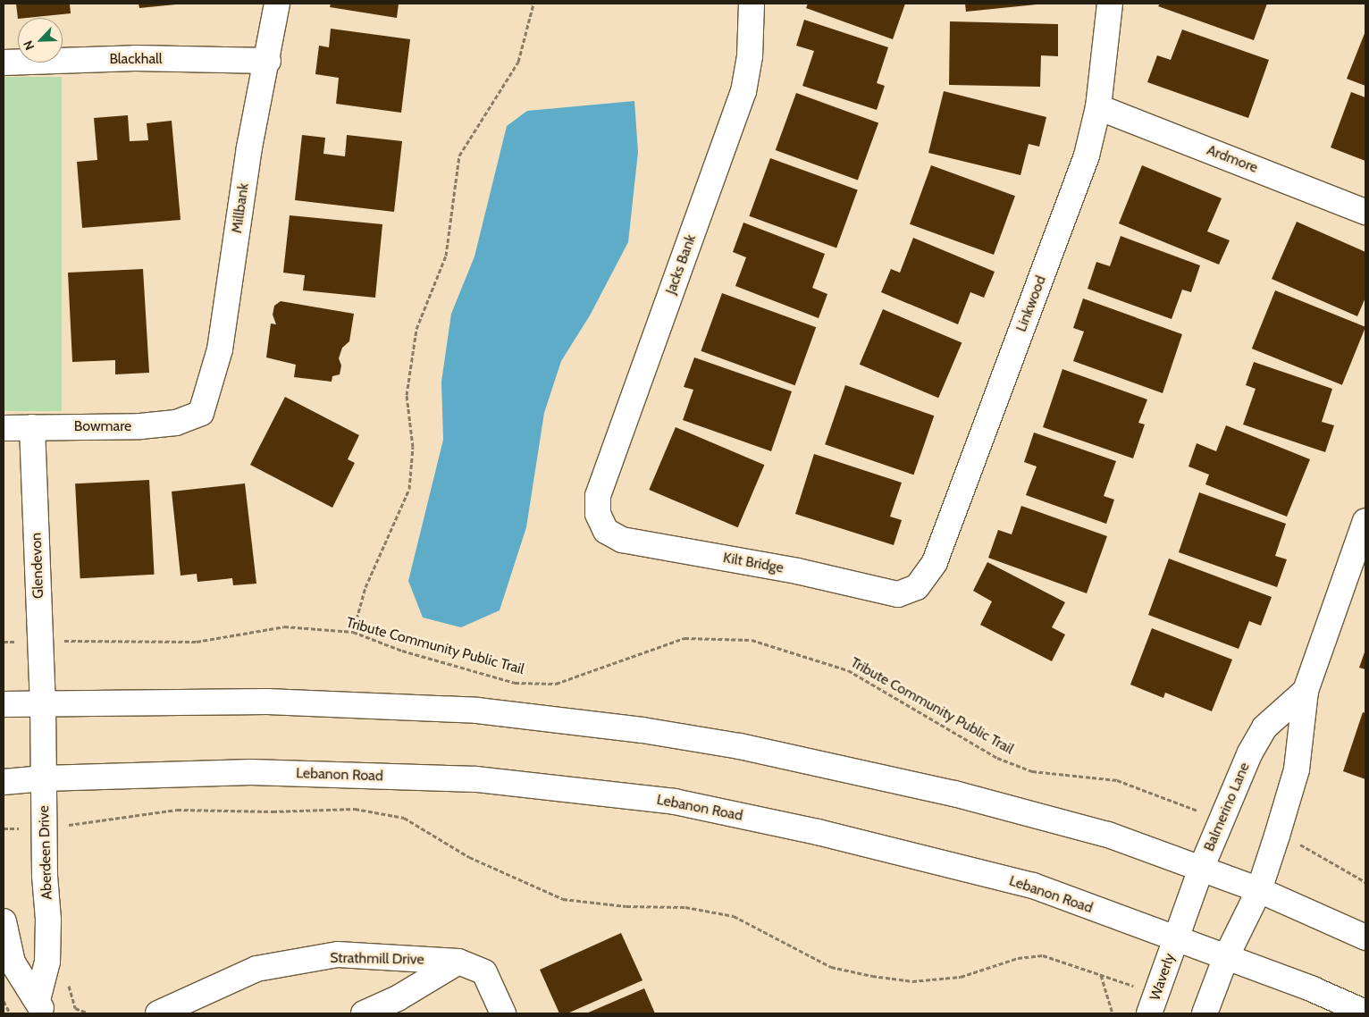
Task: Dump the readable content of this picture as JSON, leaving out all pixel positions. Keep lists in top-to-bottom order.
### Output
{
  "streets": {
    "street": [
      "Blackhall",
      "Ardmore",
      "Millbank",
      "Jacks Bank",
      "Linkwood",
      "Bowmare",
      "Kilt Bridge",
      "Glendevon",
      "Lebanon Road",
      "Balmerino Lane",
      "Aberdeen Drive",
      "Strathmill Drive",
      "Waverly"
    ],
    "path": ["Tribute Community Public Trail"]
  },
  "crossings": [
    ["Blackhall", "Millbank"],
    ["Ardmore", "Linkwood"],
    ["Millbank", "Bowmare"],
    ["Jacks Bank", "Kilt Bridge"],
    ["Linkwood", "Kilt Bridge"],
    ["Bowmare", "Glendevon"],
    ["Glendevon", "Tribute Community Public Trail"],
    ["Glendevon", "Aberdeen Drive"],
    ["Tribute Community Public Trail", "Balmerino Lane"],
    ["Lebanon Road", "Balmerino Lane"],
    ["Lebanon Road", "Aberdeen Drive"],
    ["Lebanon Road", "Waverly"],
    ["Balmerino Lane", "Waverly"]
  ],
  "north": "bottom left"
}
